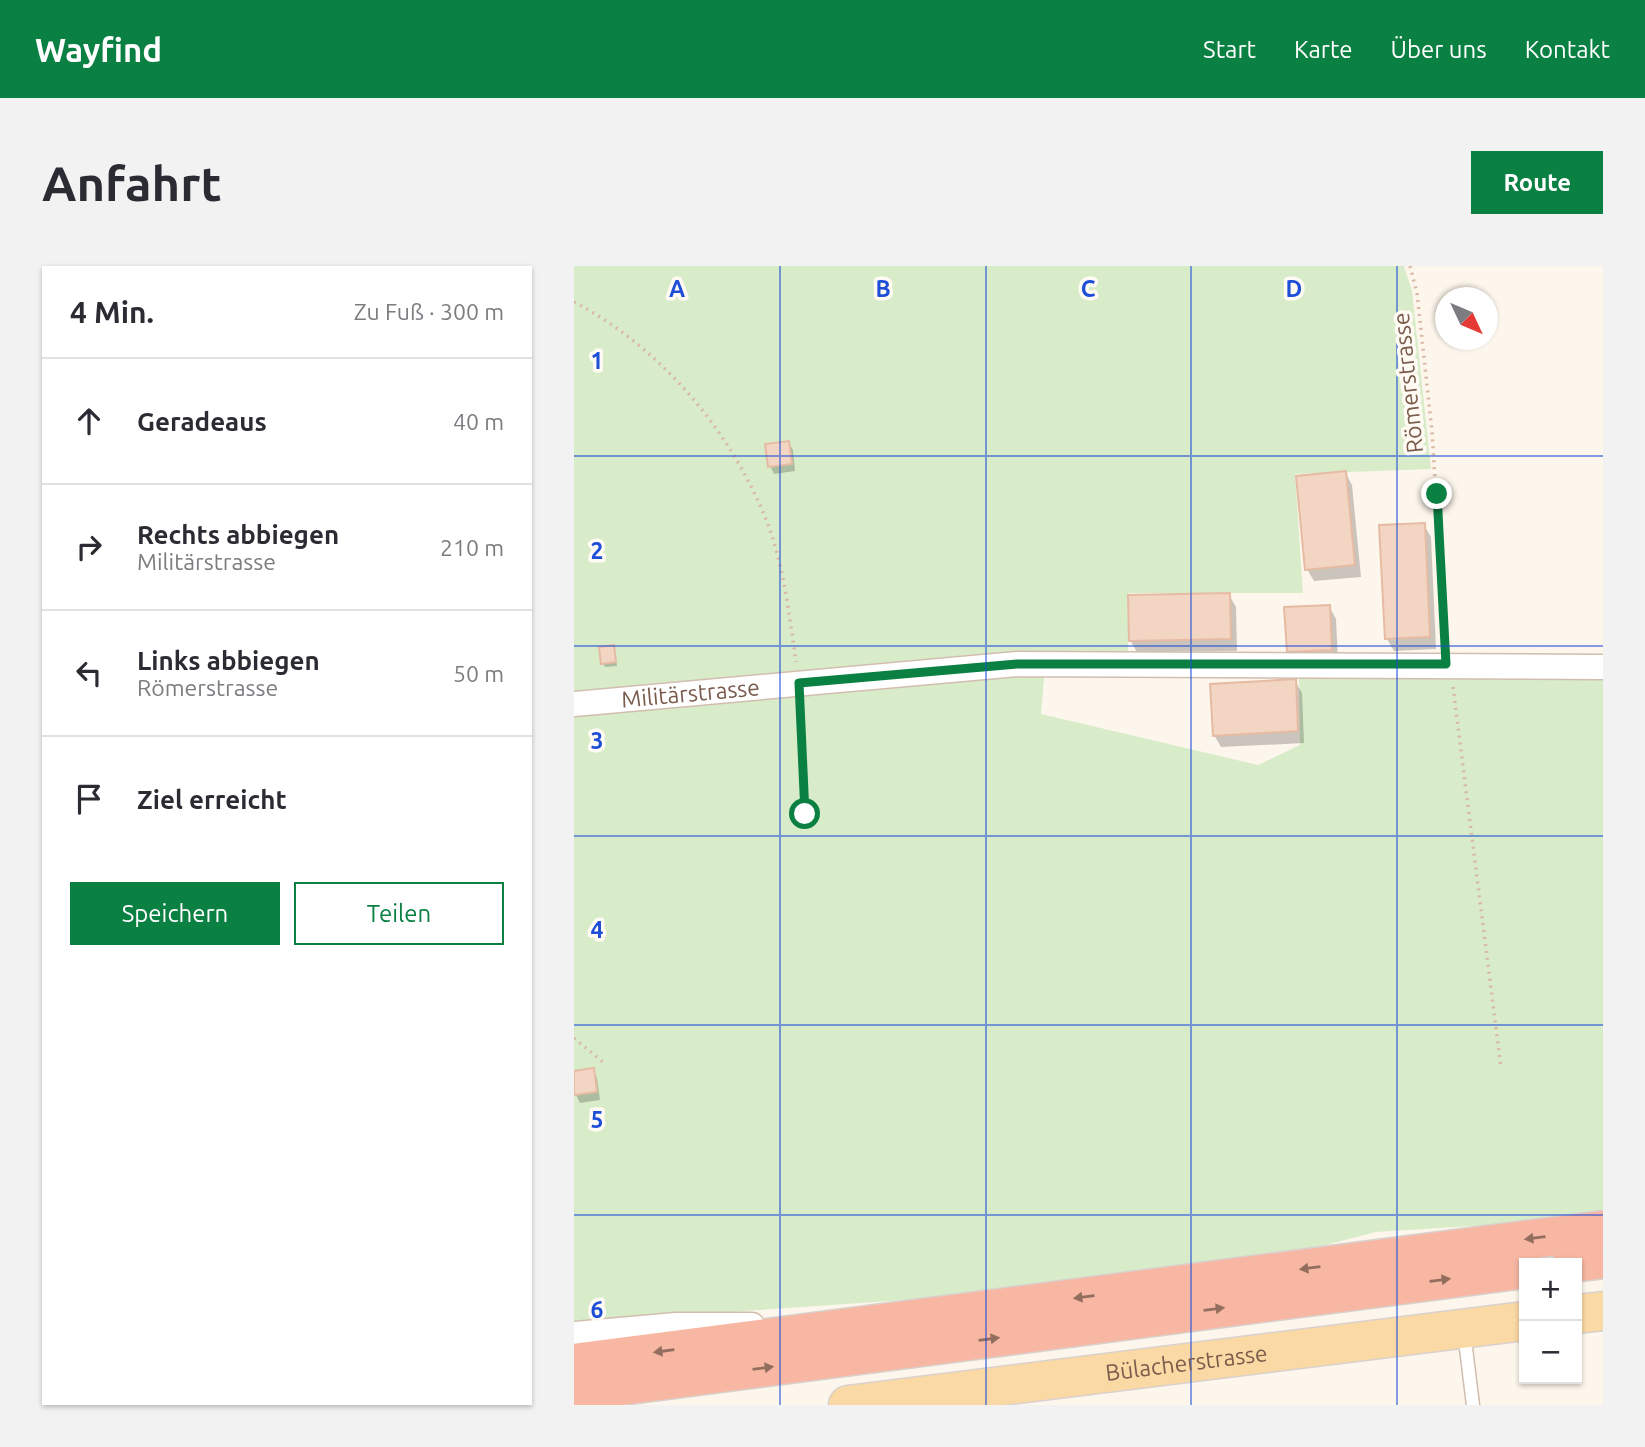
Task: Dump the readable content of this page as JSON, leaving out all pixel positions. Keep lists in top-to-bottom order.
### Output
{
  "streets": {
    "main road": ["Bülacherstrasse"],
    "street": ["Militärstrasse"],
    "path": ["Römerstrasse"]
  },
  "crossings": [
    ["Römerstrasse", "Militärstrasse"]
  ],
  "north": "bottom right",
  "page": {
    "header": "Wayfind",
    "nav": [
      "Start",
      "Karte",
      "Über uns",
      "Kontakt"
    ],
    "buttons": [
      "Route",
      ["Speichern", "Teilen"]
    ],
    "title": "Anfahrt",
    "heading": ["4 Min.", "Zu Fuß · 300 m"],
    "list": [
      ["Geradeaus", "40 m"],
      ["Rechts abbiegen", "Militärstrasse", "210 m"],
      ["Links abbiegen", "Römerstrasse", "50 m"],
      "Ziel erreicht"
    ],
    "map_buttons": ["+", "−"]
  },
  "grid": {
    "columns": [
      "A",
      "B",
      "C",
      "D"
    ],
    "rows": [
      "1",
      "2",
      "3",
      "4",
      "5",
      "6"
    ]
  }
}
